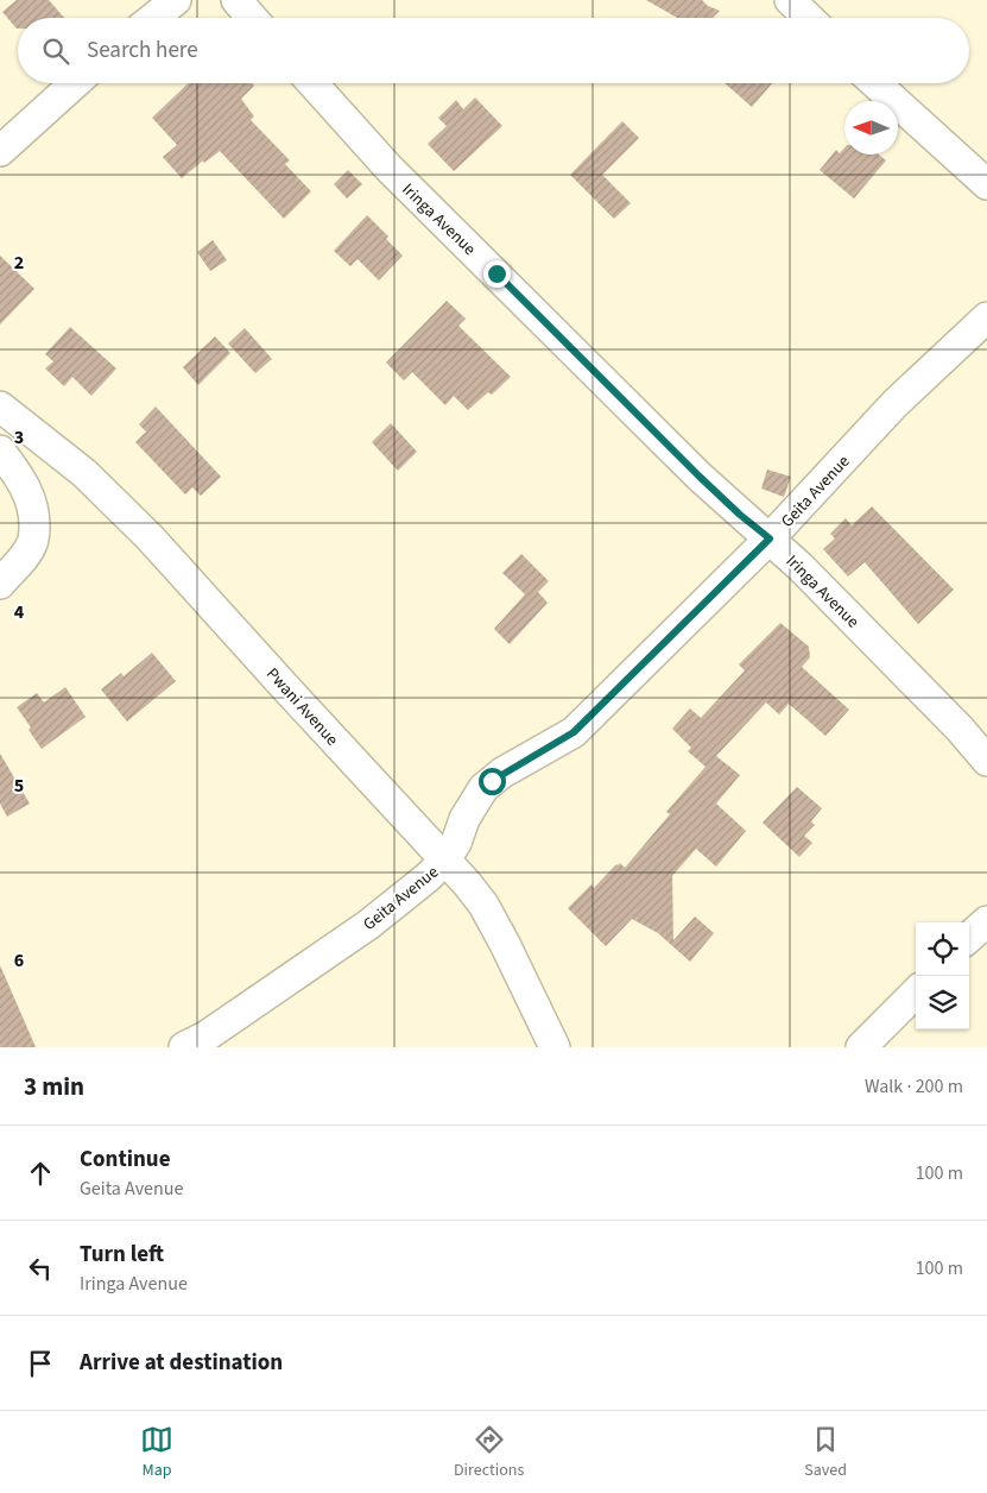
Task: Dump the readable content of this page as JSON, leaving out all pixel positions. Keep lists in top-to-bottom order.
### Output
{
  "streets": {
    "street": ["Iringa Avenue", "Geita Avenue", "Pwani Avenue"]
  },
  "crossings": [
    ["Iringa Avenue", "Geita Avenue"],
    ["Geita Avenue", "Pwani Avenue"]
  ],
  "north": "left",
  "page": {
    "search": "Search here",
    "heading": ["3 min", "Walk · 200 m"],
    "list": [
      ["Continue", "Geita Avenue", "100 m"],
      ["Turn left", "Iringa Avenue", "100 m"],
      "Arrive at destination"
    ],
    "nav": ["Map", "Directions", "Saved"]
  },
  "grid": {
    "rows": [
      "2",
      "3",
      "4",
      "5",
      "6"
    ]
  }
}
